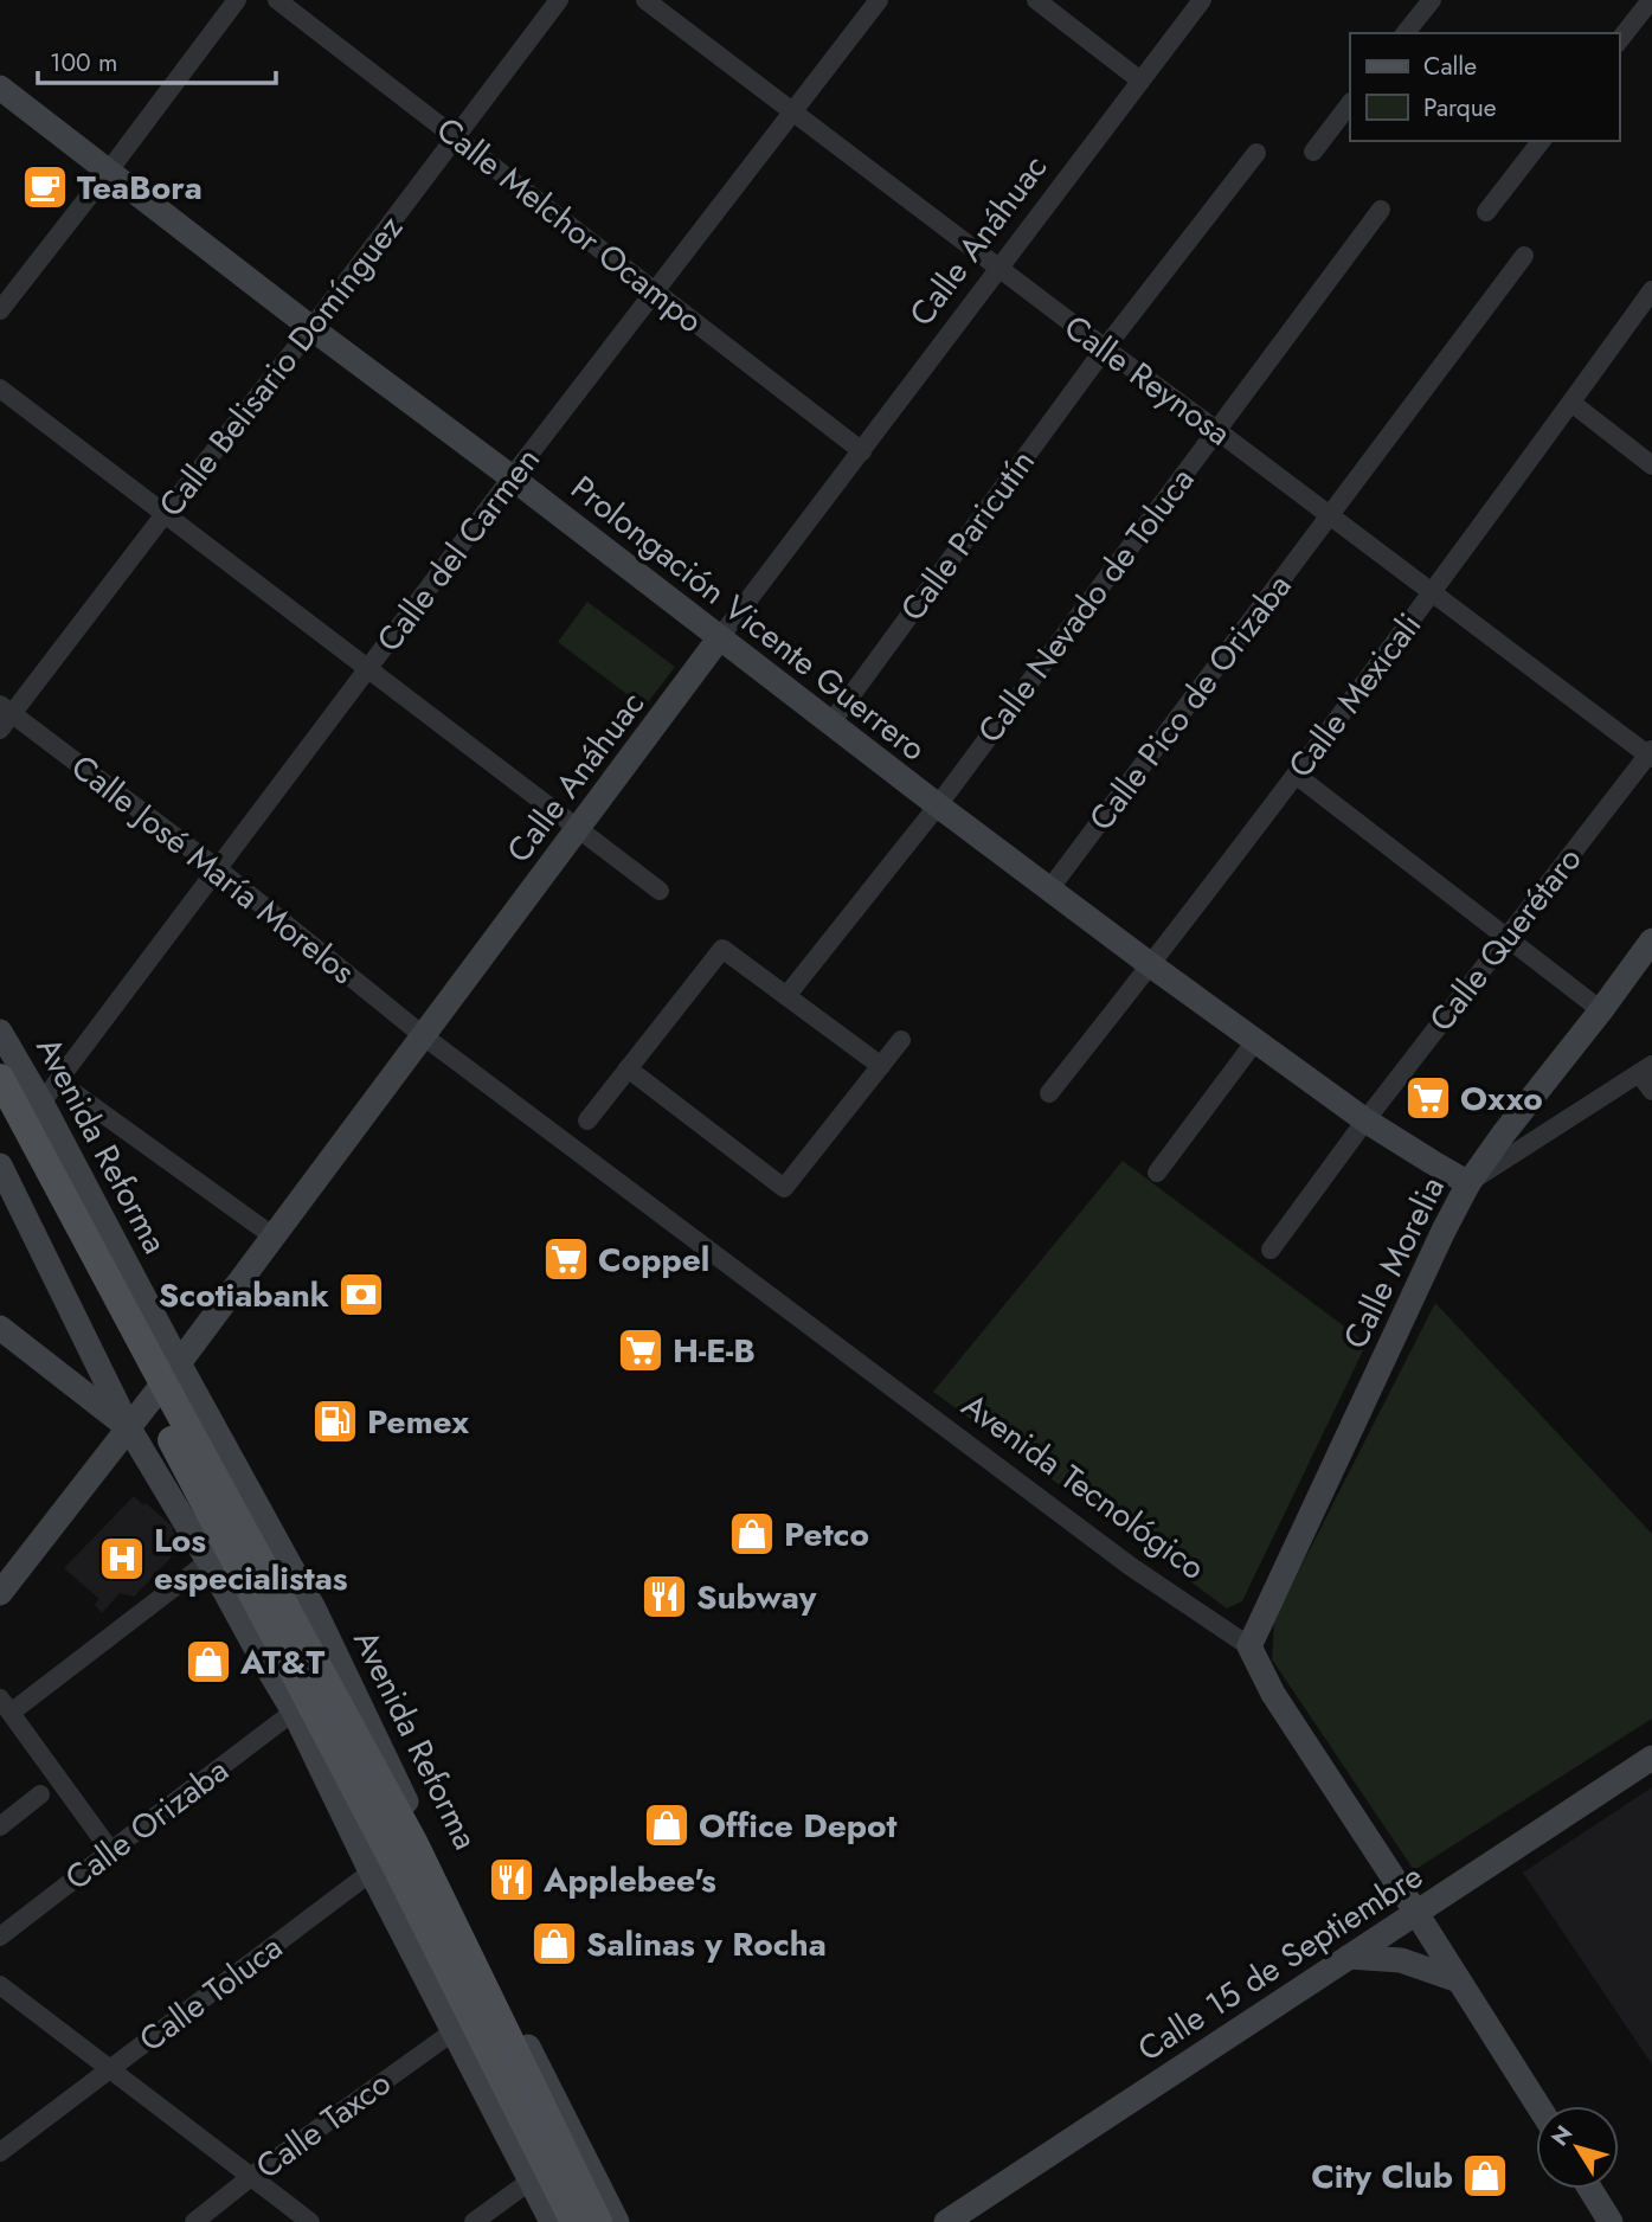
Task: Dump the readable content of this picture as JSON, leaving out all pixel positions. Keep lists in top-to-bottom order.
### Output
{
  "streets": {
    "main road": ["Avenida Reforma"],
    "street": [
      "Calle Melchor Ocampo",
      "Calle Anáhuac",
      "Calle Belisario Domínguez",
      "Calle Reynosa",
      "Calle Paricutín",
      "Calle del Carmen",
      "Calle Nevado de Toluca",
      "Prolongación Vicente Guerrero",
      "Calle Mexicali",
      "Calle Pico de Orizaba",
      "Calle José María Morelos",
      "Calle Querétaro",
      "Calle Morelia",
      "Avenida Tecnológico",
      "Calle Orizaba",
      "Calle 15 de Septiembre",
      "Calle Toluca",
      "Calle Taxco"
    ]
  },
  "crossings": [
    ["Calle Melchor Ocampo", "Calle Anáhuac"],
    ["Calle Melchor Ocampo", "Calle Belisario Domínguez"],
    ["Calle Melchor Ocampo", "Calle del Carmen"],
    ["Calle Anáhuac", "Calle Reynosa"],
    ["Calle Anáhuac", "Prolongación Vicente Guerrero"],
    ["Calle Anáhuac", "Calle José María Morelos"],
    ["Calle Anáhuac", "Avenida Reforma"],
    ["Calle Anáhuac", "Avenida Tecnológico"],
    ["Calle Belisario Domínguez", "Prolongación Vicente Guerrero"],
    ["Calle Belisario Domínguez", "Calle José María Morelos"],
    ["Calle Reynosa", "Calle Paricutín"],
    ["Calle Reynosa", "Calle del Carmen"],
    ["Calle Reynosa", "Calle Nevado de Toluca"],
    ["Calle Reynosa", "Calle Mexicali"],
    ["Calle Reynosa", "Calle Pico de Orizaba"],
    ["Calle Reynosa", "Calle Querétaro"],
    ["Calle Paricutín", "Prolongación Vicente Guerrero"],
    ["Calle del Carmen", "Prolongación Vicente Guerrero"],
    ["Calle del Carmen", "Calle José María Morelos"],
    ["Calle del Carmen", "Avenida Reforma"],
    ["Calle Nevado de Toluca", "Prolongación Vicente Guerrero"],
    ["Prolongación Vicente Guerrero", "Calle Mexicali"],
    ["Prolongación Vicente Guerrero", "Calle Pico de Orizaba"],
    ["Prolongación Vicente Guerrero", "Calle Querétaro"],
    ["Prolongación Vicente Guerrero", "Calle Morelia"],
    ["Calle José María Morelos", "Avenida Tecnológico"],
    ["Avenida Reforma", "Calle Orizaba"],
    ["Avenida Reforma", "Calle Toluca"],
    ["Avenida Reforma", "Calle Taxco"],
    ["Calle Morelia", "Avenida Tecnológico"],
    ["Avenida Tecnológico", "Calle 15 de Septiembre"]
  ],
  "places": {
    "cafe": ["TeaBora"],
    "supermarket": ["Oxxo", "Coppel", "H-E-B"],
    "bank": ["Scotiabank"],
    "fuel station": ["Pemex"],
    "shop": [
      "Petco",
      "AT&T",
      "Office Depot",
      "Salinas y Rocha",
      "City Club"
    ],
    "hospital": ["Los especialistas"],
    "restaurant": ["Subway", "Applebee's"]
  },
  "legend": ["Calle", "Parque"],
  "scale_bar": "100 m",
  "north": "top left"
}
